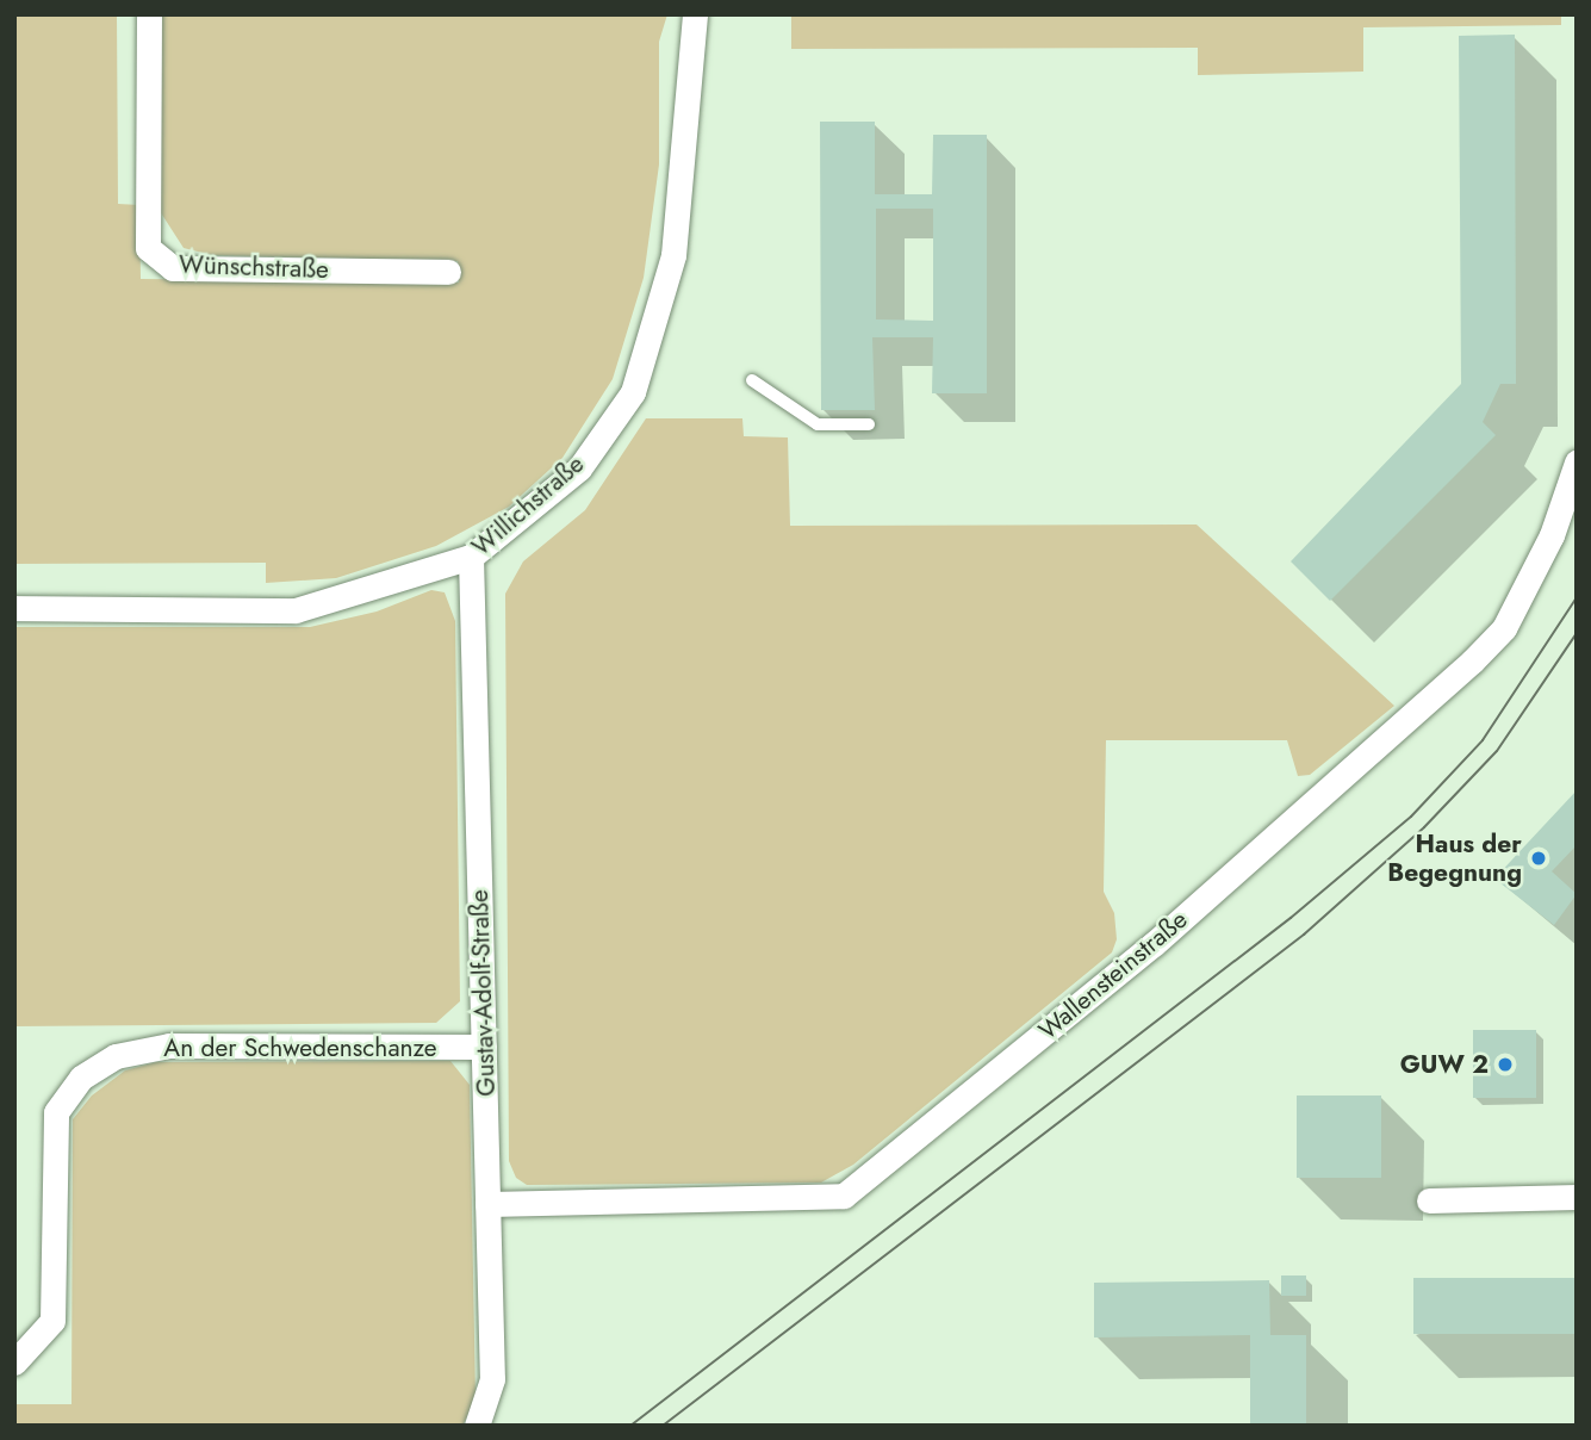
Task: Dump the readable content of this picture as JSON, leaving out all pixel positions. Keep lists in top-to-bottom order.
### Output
{
  "streets": {
    "street": [
      "Wünschstraße",
      "Willichstraße",
      "Wallensteinstraße",
      "Gustav-Adolf-Straße",
      "An der Schwedenschanze"
    ]
  },
  "crossings": [
    ["Willichstraße", "Gustav-Adolf-Straße"],
    ["Wallensteinstraße", "Gustav-Adolf-Straße"],
    ["Gustav-Adolf-Straße", "An der Schwedenschanze"]
  ],
  "places": ["Haus der Begegnung", "GUW 2"]
}
